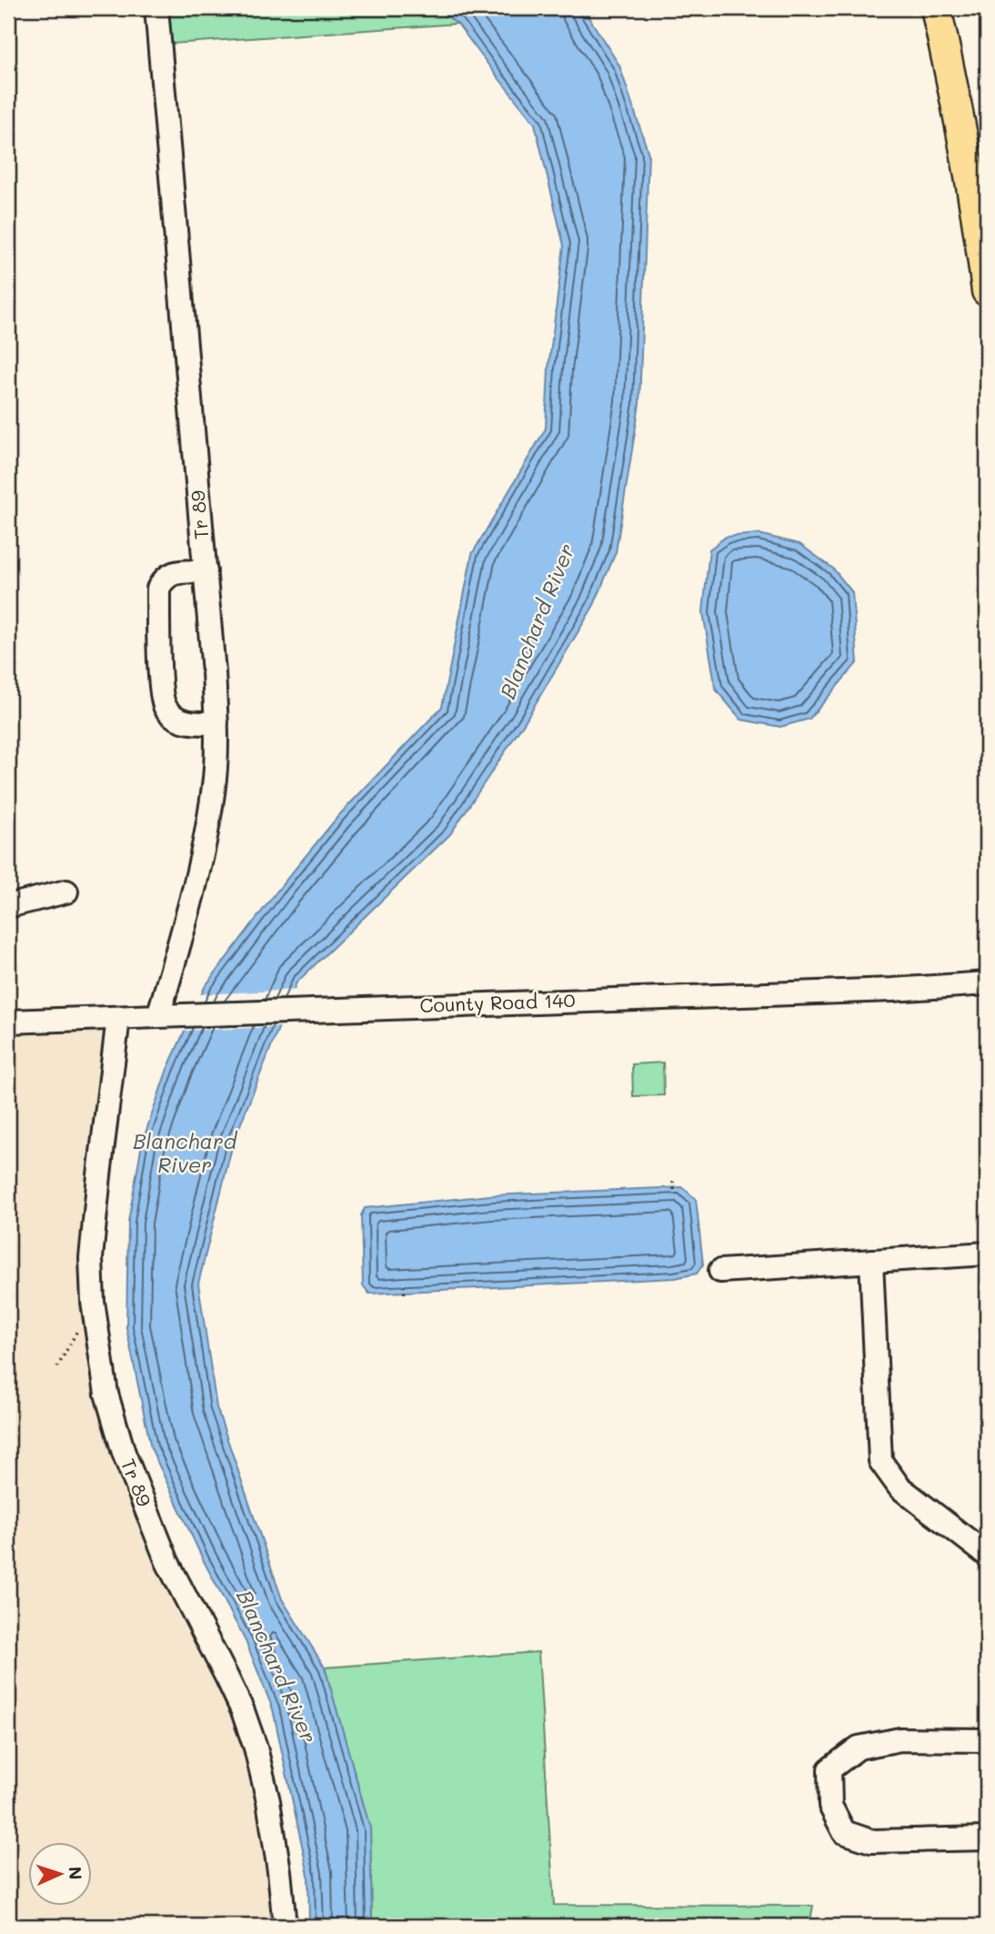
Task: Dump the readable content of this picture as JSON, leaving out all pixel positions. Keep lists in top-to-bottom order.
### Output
{
  "streets": {
    "street": ["Tr 89", "County Road 140"]
  },
  "crossings": [
    ["Tr 89", "County Road 140"]
  ],
  "water": ["Blanchard River"],
  "north": "right"
}
